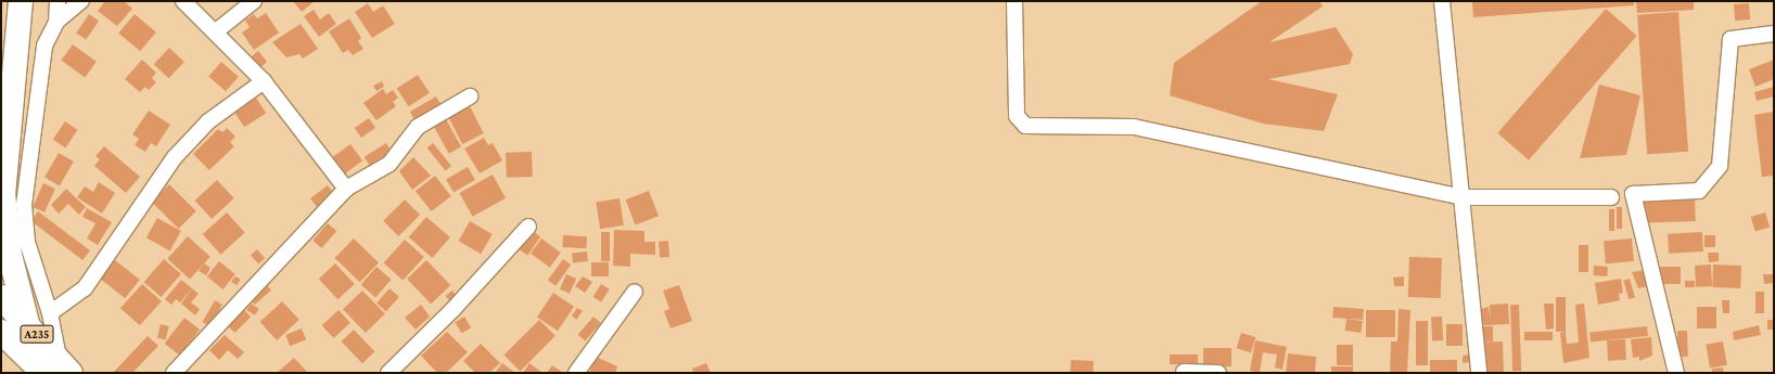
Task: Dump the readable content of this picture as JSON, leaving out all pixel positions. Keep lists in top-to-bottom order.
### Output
{
  "streets": {
    "highway": ["A235"]
  }
}
